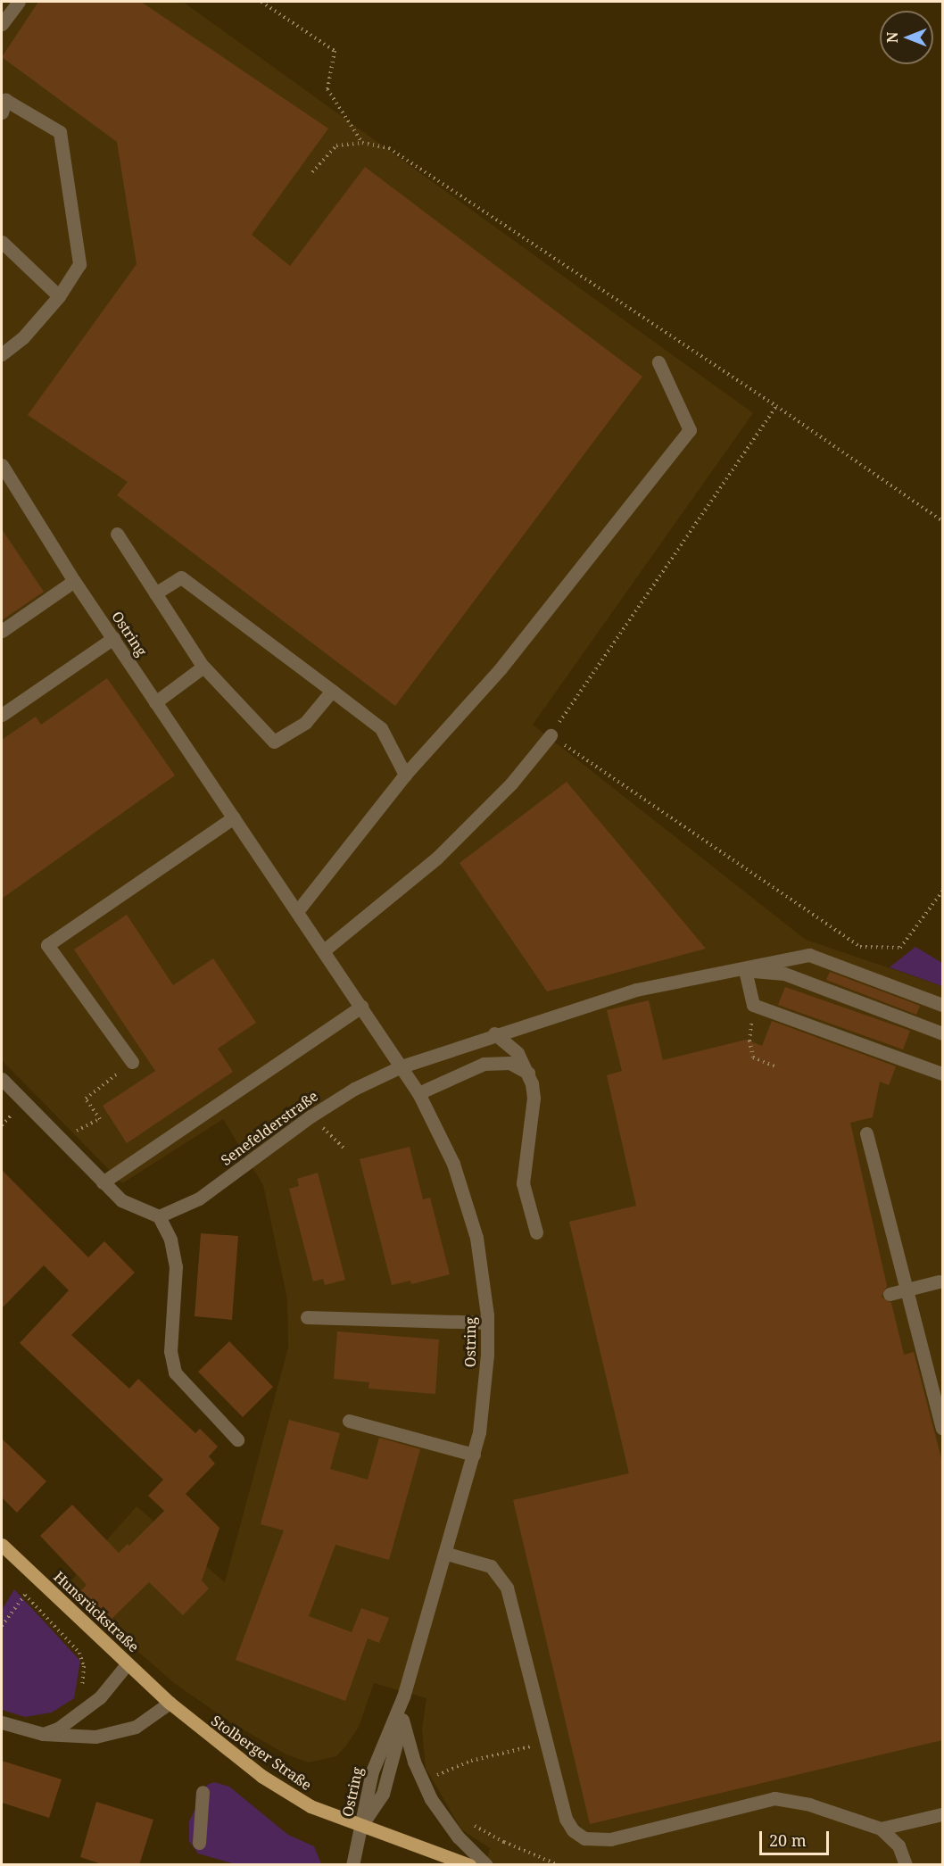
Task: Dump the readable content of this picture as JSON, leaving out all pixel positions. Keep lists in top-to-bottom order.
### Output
{
  "streets": {
    "main road": ["Hunsrückstraße", "Stolberger Straße"],
    "street": ["Ostring", "Senefelderstraße"]
  },
  "crossings": [
    ["Ostring", "Senefelderstraße"],
    ["Ostring", "Stolberger Straße"],
    ["Hunsrückstraße", "Stolberger Straße"]
  ],
  "scale_bar": "20 m",
  "north": "left"
}
